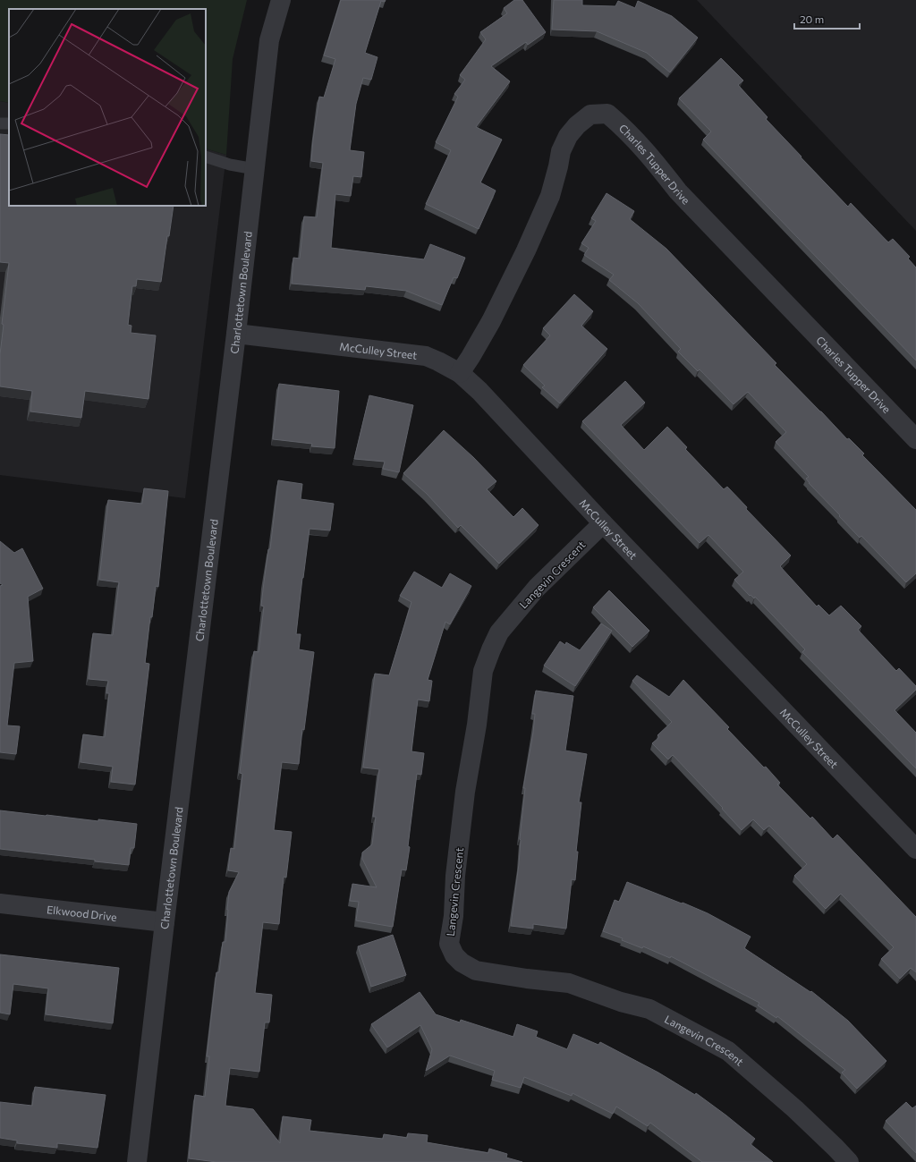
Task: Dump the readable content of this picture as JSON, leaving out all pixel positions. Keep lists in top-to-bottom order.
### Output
{
  "streets": {
    "street": [
      "Charles Tupper Drive",
      "Charlottetown Boulevard",
      "McCulley Street",
      "Langevin Crescent",
      "Elkwood Drive"
    ]
  },
  "crossings": [
    ["Charles Tupper Drive", "McCulley Street"],
    ["Charlottetown Boulevard", "McCulley Street"],
    ["Charlottetown Boulevard", "Elkwood Drive"],
    ["McCulley Street", "Langevin Crescent"]
  ],
  "scale_bar": "20 m"
}
